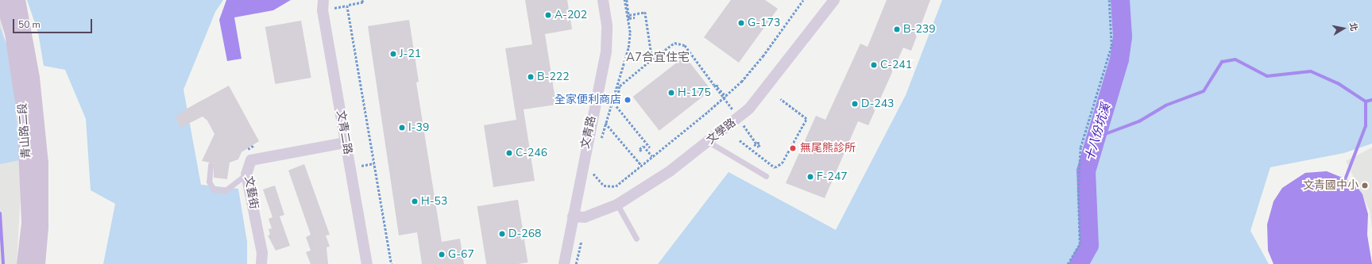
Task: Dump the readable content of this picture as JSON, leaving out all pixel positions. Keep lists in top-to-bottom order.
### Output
{
  "streets": {
    "street": [
      "青山路二段",
      "文學路",
      "文青二路",
      "文青路",
      "文藝街"
    ]
  },
  "crossings": [
    ["文學路", "文青路"],
    ["文青二路", "文藝街"]
  ],
  "districts": ["A7合宜住宅"],
  "water": ["十八份坑溪"],
  "places": [
    "A-202",
    "G-173",
    "B-239",
    "J-21",
    "C-241",
    "B-222",
    "H-175",
    "全家便利商店",
    "D-243",
    "I-39",
    "無尾熊診所",
    "C-246",
    "F-247",
    "文青國中小",
    "H-53",
    "D-268",
    "G-67"
  ],
  "scale_bar": "50 m",
  "north": "right"
}
